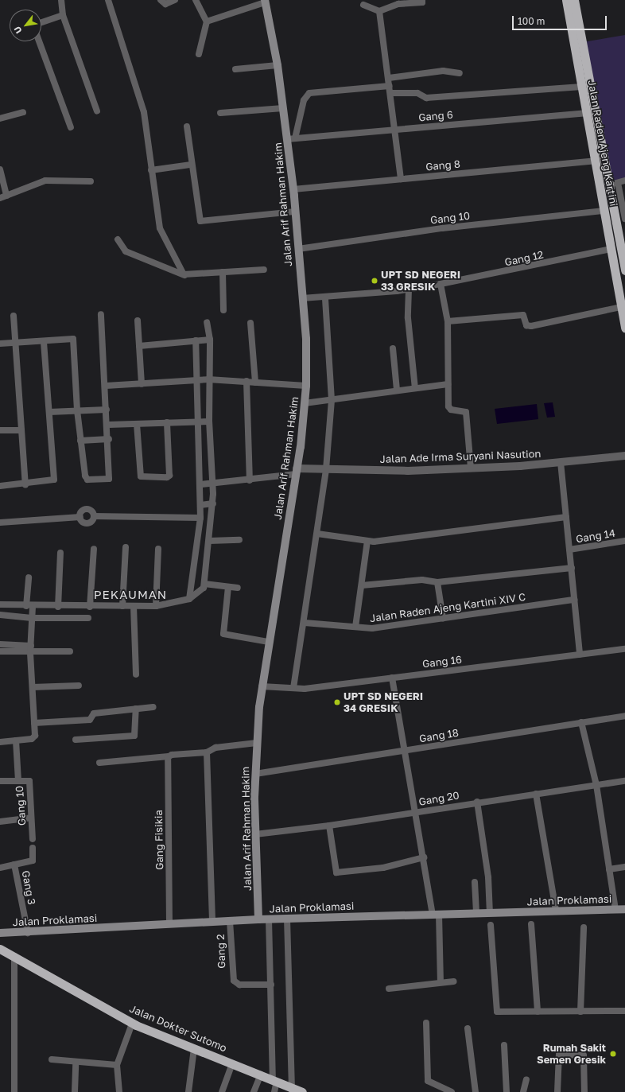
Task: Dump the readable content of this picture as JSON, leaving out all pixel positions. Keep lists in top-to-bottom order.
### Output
{
  "streets": {
    "highway": ["Jalan Raden Ajeng Kartini", "Jalan Dokter Sutomo"],
    "main road": ["Jalan Arif Rahman Hakim", "Jalan Proklamasi"],
    "street": [
      "Gang 6",
      "Gang 8",
      "Gang 10",
      "Gang 12",
      "Jalan Ade Irma Suryani Nasution",
      "Gang 14",
      "Jalan Raden Ajeng Kartini XIV C",
      "Gang 16",
      "Gang 18",
      "Gang 20",
      "Gang Fisikia",
      "Gang 3",
      "Gang 2"
    ]
  },
  "crossings": [
    ["Gang 6", "Jalan Raden Ajeng Kartini"],
    ["Gang 6", "Jalan Arif Rahman Hakim"],
    ["Jalan Raden Ajeng Kartini", "Gang 8"],
    ["Jalan Raden Ajeng Kartini", "Gang 10"],
    ["Jalan Raden Ajeng Kartini", "Gang 12"],
    ["Gang 8", "Jalan Arif Rahman Hakim"],
    ["Jalan Arif Rahman Hakim", "Gang 10"],
    ["Jalan Arif Rahman Hakim", "Gang 12"],
    ["Jalan Arif Rahman Hakim", "Jalan Ade Irma Suryani Nasution"],
    ["Jalan Arif Rahman Hakim", "Gang 16"],
    ["Jalan Arif Rahman Hakim", "Gang 18"],
    ["Jalan Arif Rahman Hakim", "Gang 20"],
    ["Jalan Arif Rahman Hakim", "Jalan Proklamasi"],
    ["Gang Fisikia", "Jalan Proklamasi"],
    ["Gang 3", "Jalan Proklamasi"],
    ["Jalan Proklamasi", "Gang 2"]
  ],
  "districts": ["PEKAUMAN"],
  "places": ["UPT SD NEGERI 33 GRESIK", "UPT SD NEGERI 34 GRESIK", "Rumah Sakit Semen Gresik"],
  "scale_bar": "100 m",
  "north": "bottom left"
}
